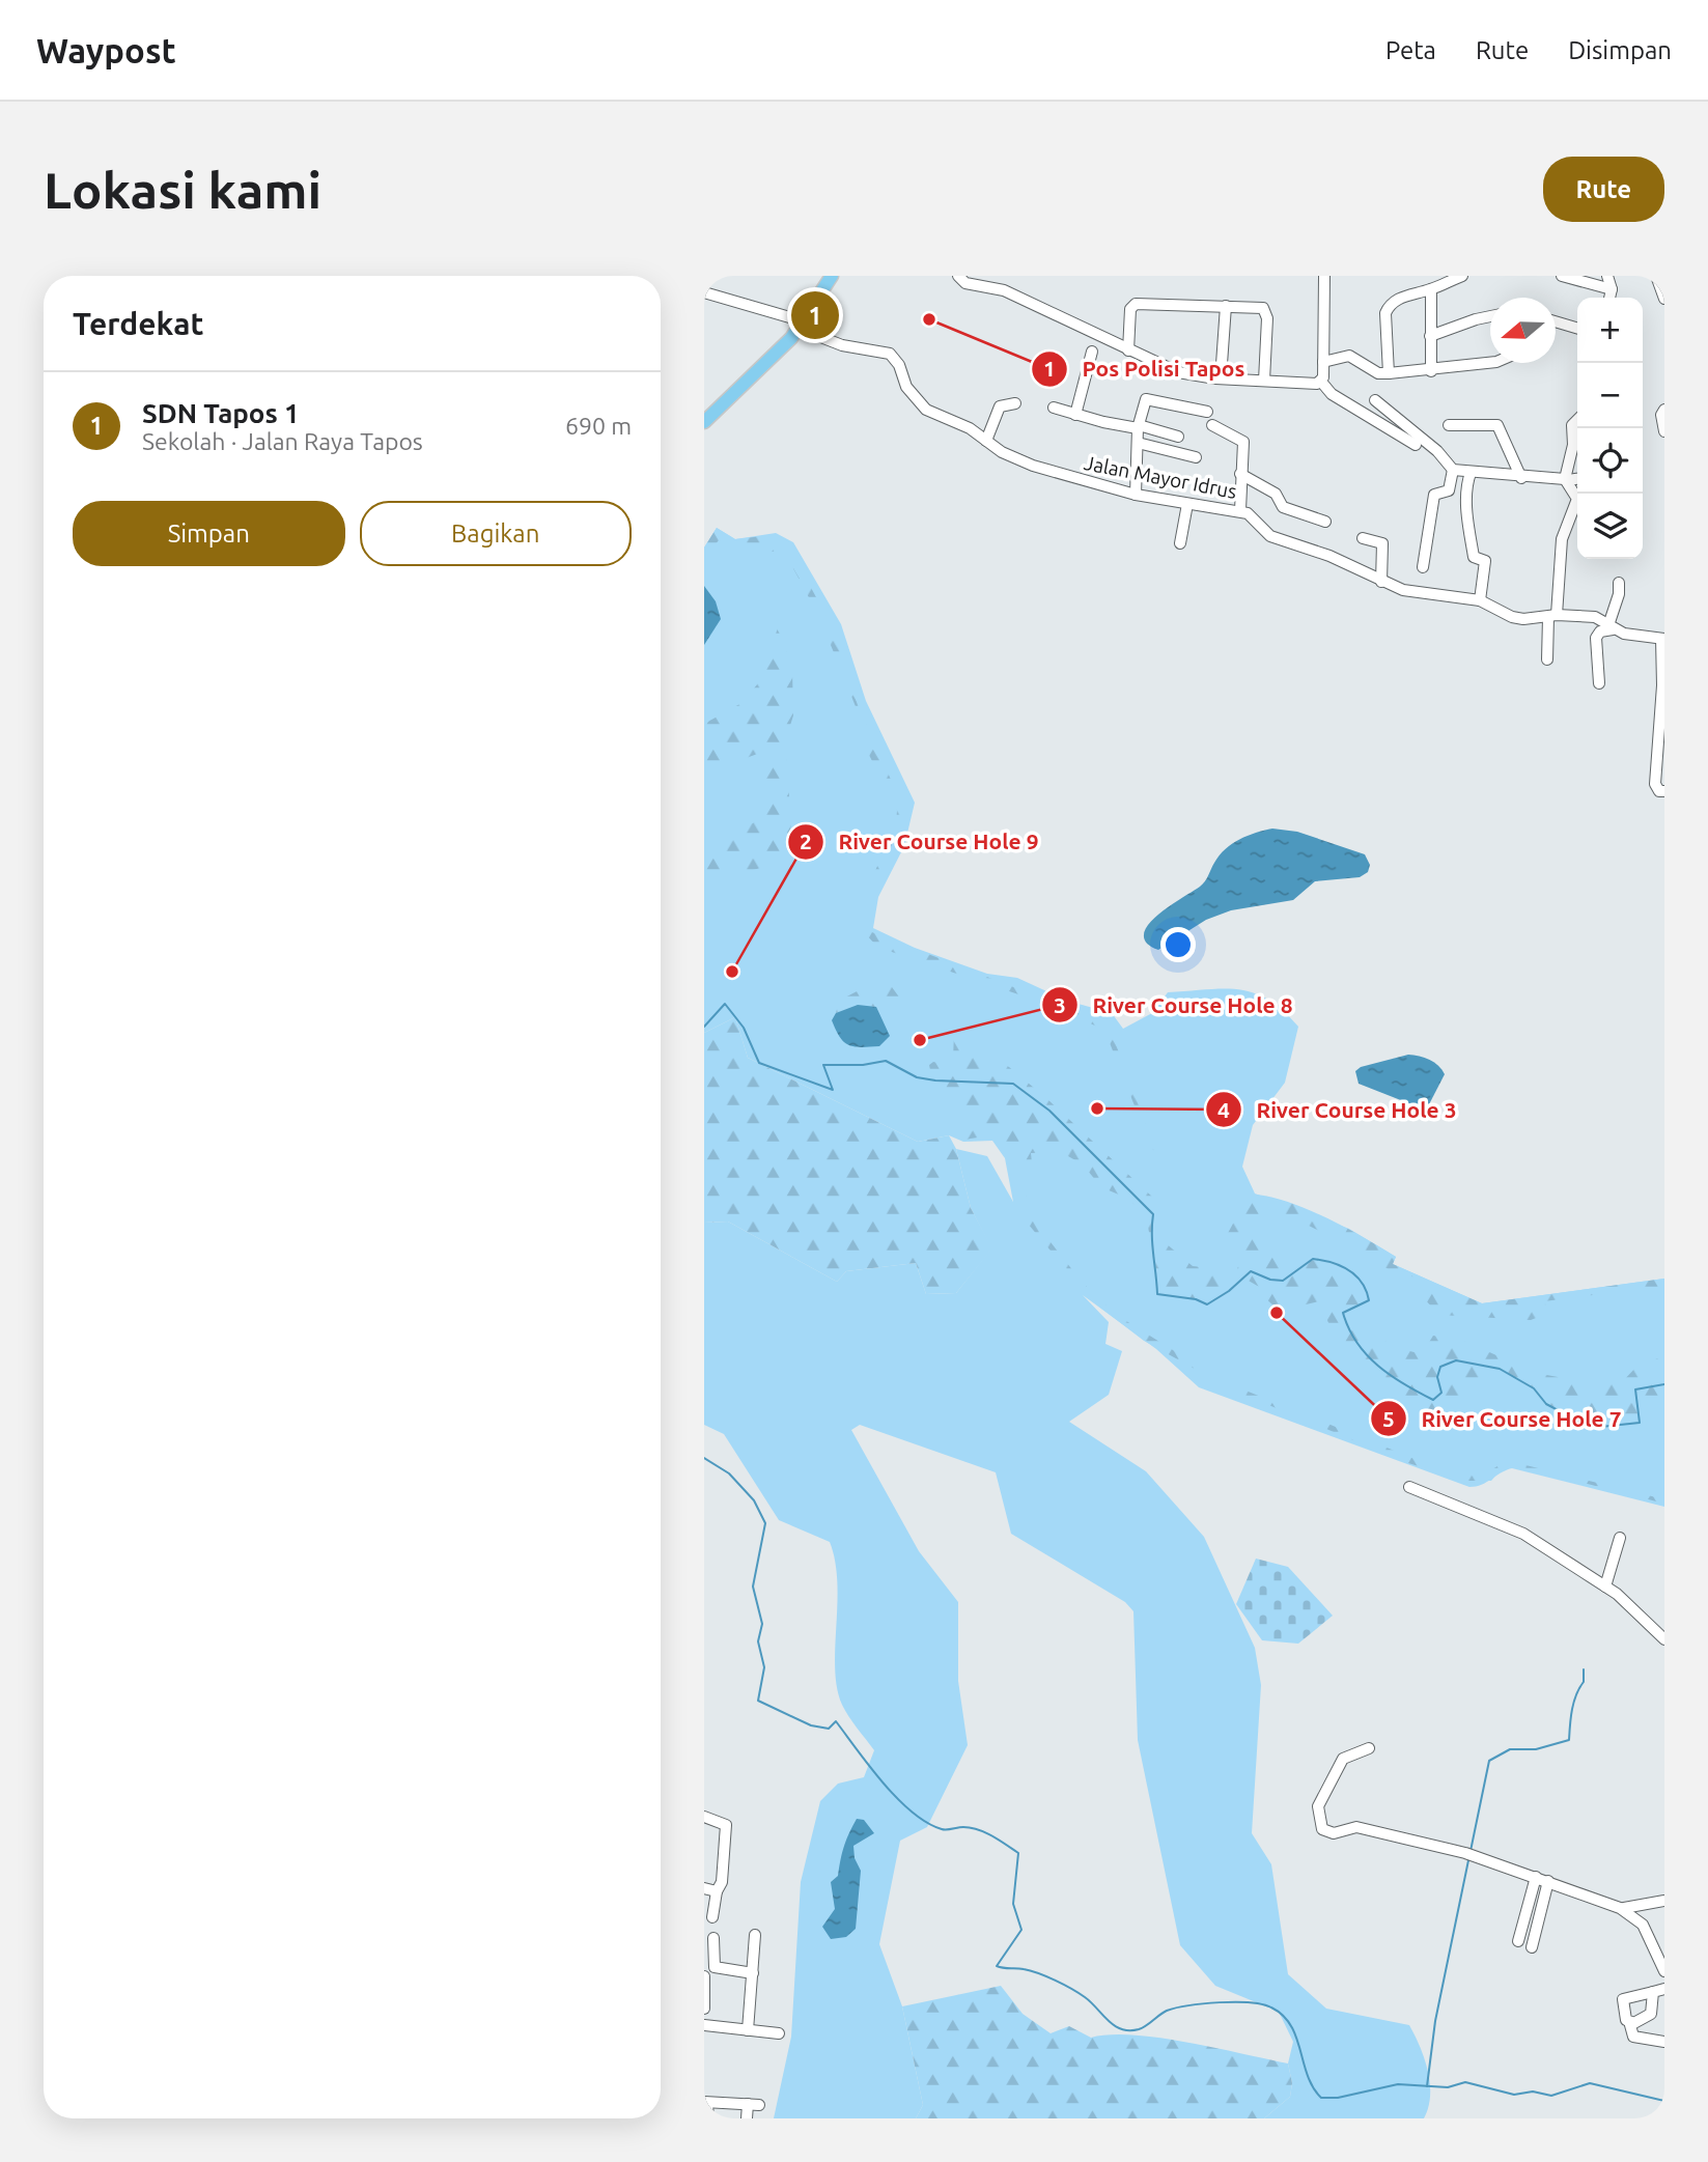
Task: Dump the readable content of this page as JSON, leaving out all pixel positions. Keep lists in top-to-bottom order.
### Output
{
  "streets": {
    "street": ["Jalan Mayor Idrus"]
  },
  "places": [
    "Pos Polisi Tapos",
    "River Course Hole 9",
    "River Course Hole 8",
    "River Course Hole 3",
    "River Course Hole 7"
  ],
  "north": "left",
  "page": {
    "header": "Waypost",
    "nav": ["Peta", "Rute", "Disimpan"],
    "buttons": [
      "Rute",
      ["Simpan", "Bagikan"]
    ],
    "title": "Lokasi kami",
    "heading": "Terdekat",
    "pins": "1",
    "map_buttons": ["+", "−"],
    "list": [
      {
        "mark": "1",
        "name": "SDN Tapos 1",
        "note": "Sekolah · Jalan Raya Tapos",
        "value": "690 m"
      }
    ]
  }
}
